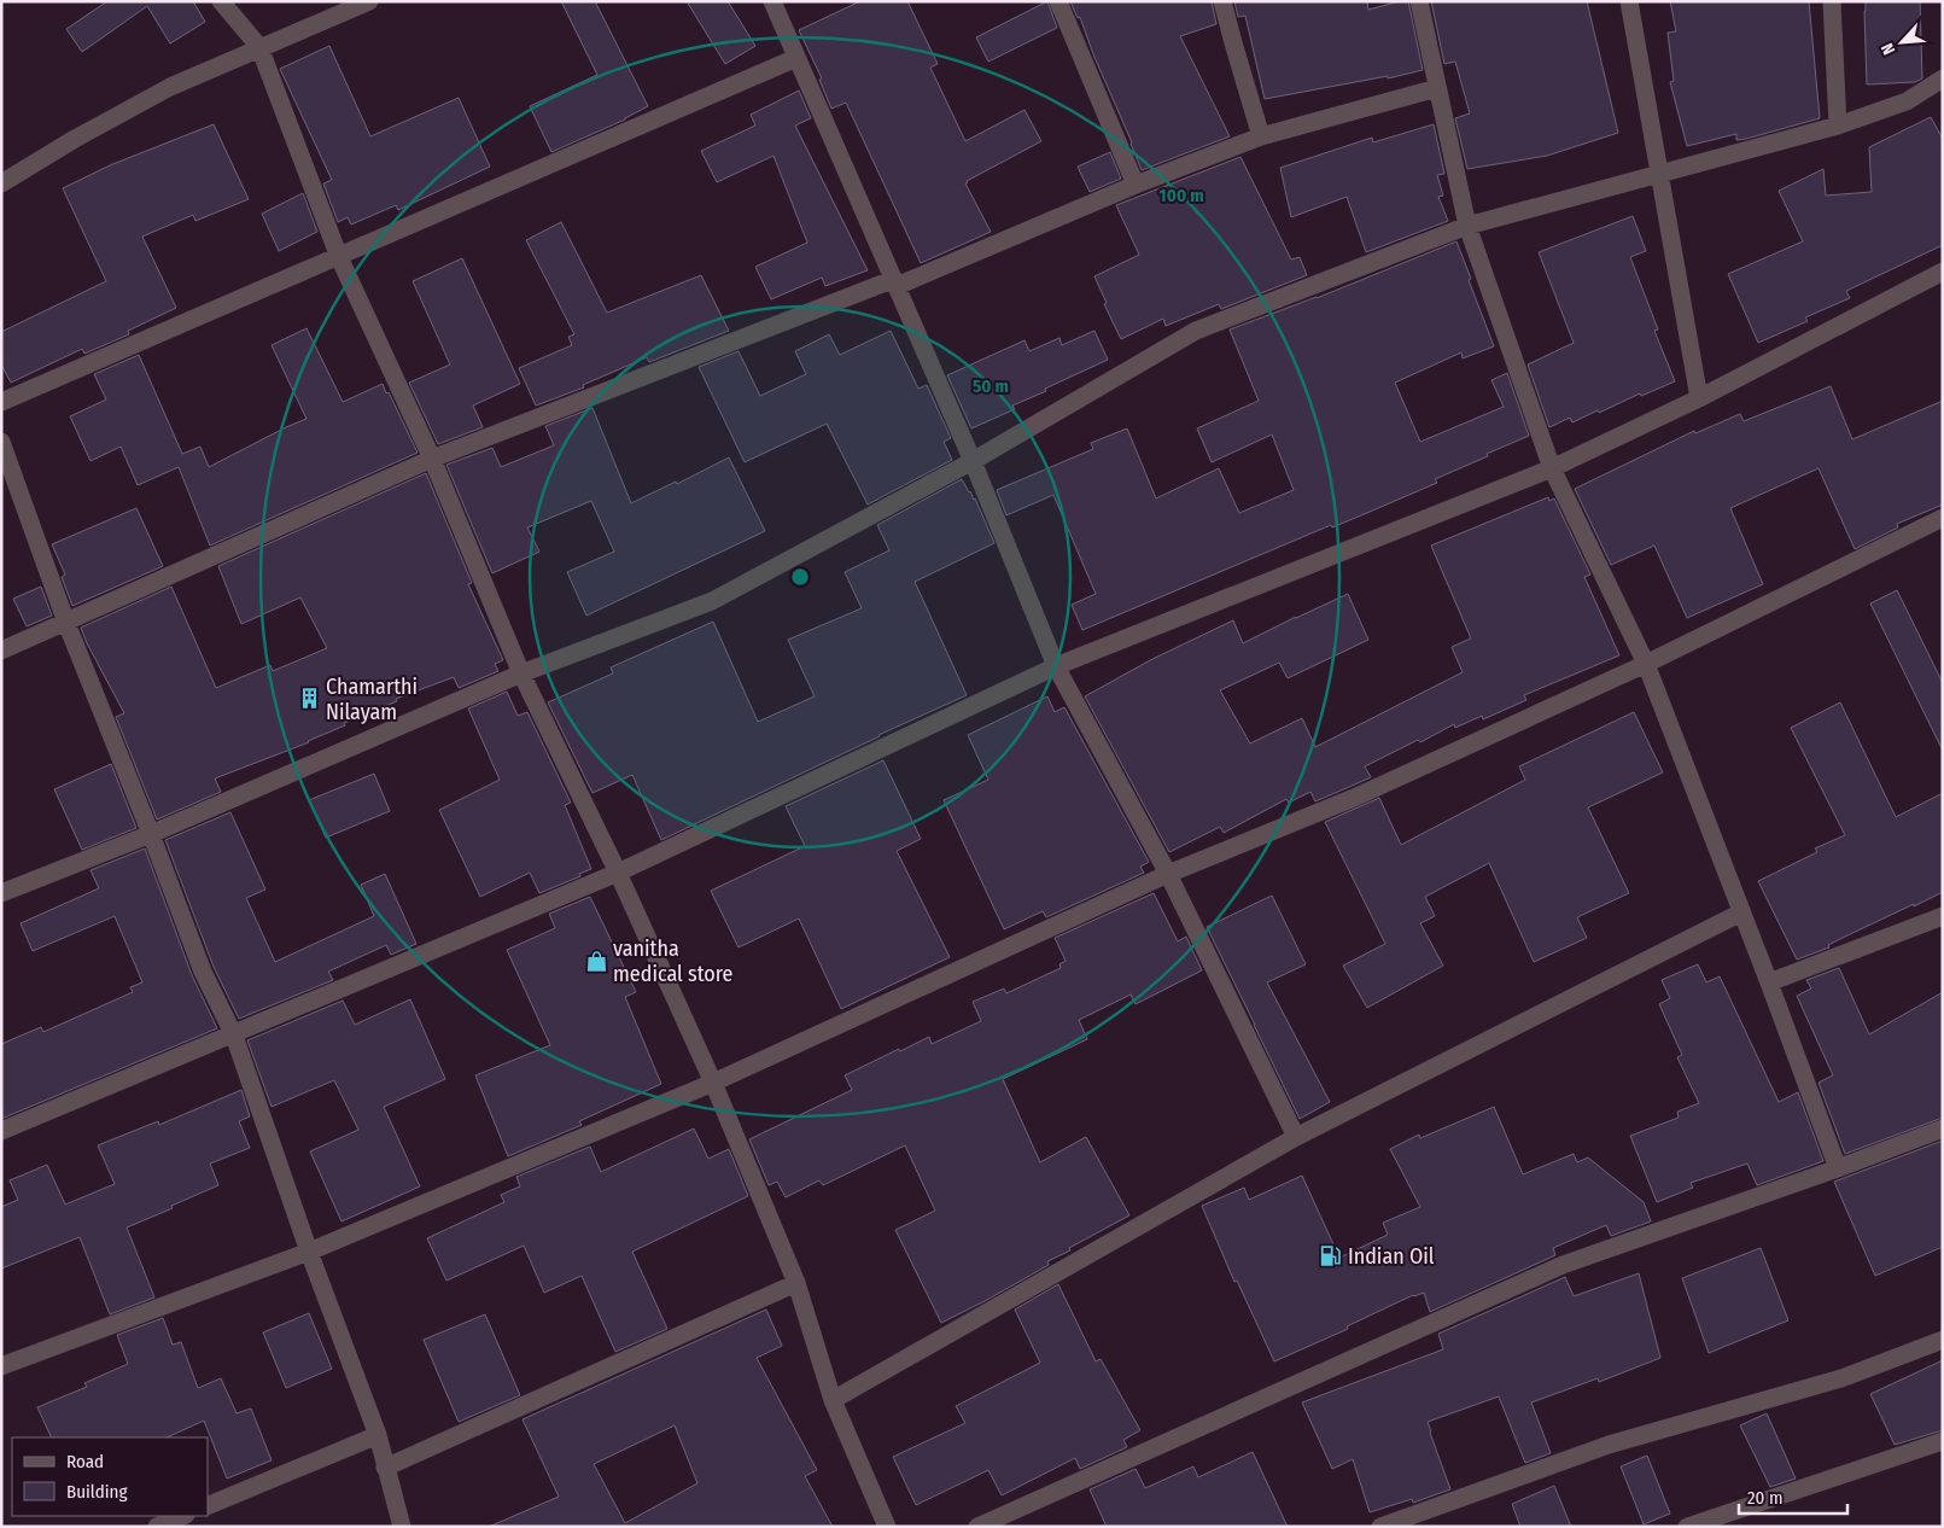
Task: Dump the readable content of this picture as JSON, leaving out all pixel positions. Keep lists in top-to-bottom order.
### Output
{
  "places": {
    "building": ["Chamarthi Nilayam"],
    "shop": ["vanitha medical store"],
    "fuel station": ["Indian Oil"]
  },
  "legend": ["Road", "Building"],
  "scale_bar": "20 m",
  "north": "bottom left",
  "rings": ["100 m", "50 m"]
}
